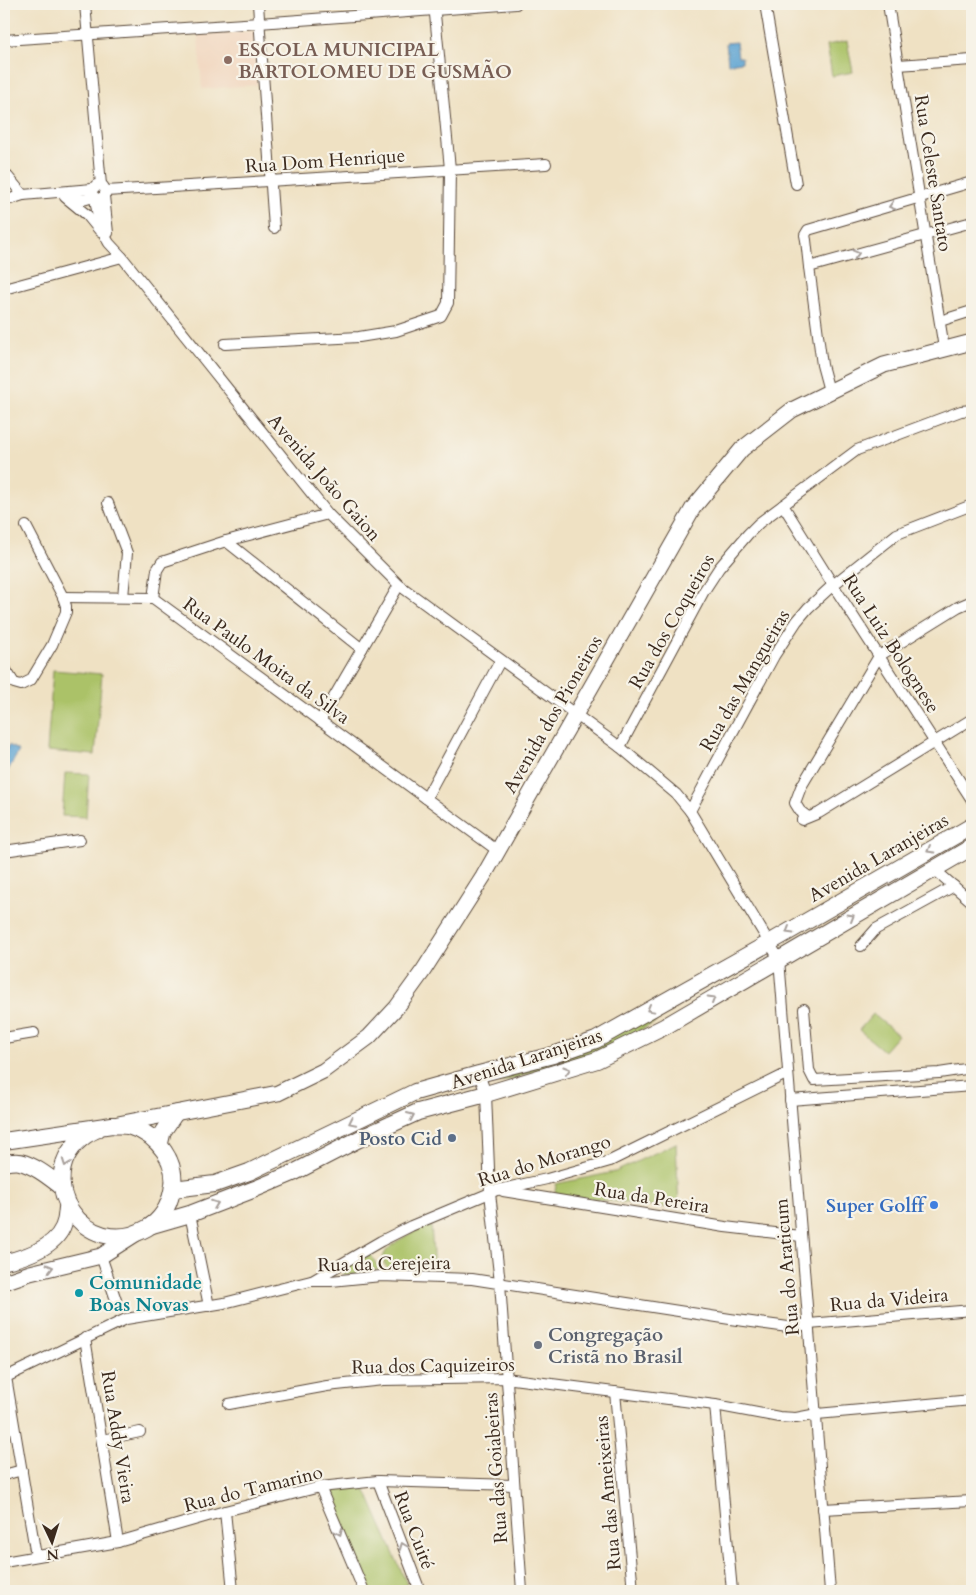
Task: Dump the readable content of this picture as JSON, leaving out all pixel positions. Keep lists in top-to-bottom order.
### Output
{
  "streets": {
    "main road": ["Avenida dos Pioneiros", "Avenida Laranjeiras"],
    "street": [
      "Rua Dom Henrique",
      "Rua Celeste Santato",
      "Avenida João Gaion",
      "Rua dos Coqueiros",
      "Rua Luiz Bolognese",
      "Rua Paulo Moita da Silva",
      "Rua das Mangueiras",
      "Rua do Morango",
      "Rua da Pereira",
      "Rua da Cerejeira",
      "Rua do Araticum",
      "Rua da Videira",
      "Rua dos Caquizeiros",
      "Rua Addy Vieira",
      "Rua das Goiabeiras",
      "Rua do Tamarino",
      "Rua das Ameixeiras",
      "Rua Cuité"
    ]
  },
  "crossings": [
    ["Rua Dom Henrique", "Avenida João Gaion"],
    ["Rua Celeste Santato", "Avenida dos Pioneiros"],
    ["Avenida João Gaion", "Avenida dos Pioneiros"],
    ["Rua dos Coqueiros", "Rua Luiz Bolognese"],
    ["Rua Luiz Bolognese", "Rua das Mangueiras"],
    ["Rua Paulo Moita da Silva", "Avenida dos Pioneiros"],
    ["Avenida dos Pioneiros", "Avenida Laranjeiras"],
    ["Avenida Laranjeiras", "Rua do Araticum"],
    ["Avenida Laranjeiras", "Rua das Goiabeiras"],
    ["Rua do Morango", "Rua da Pereira"],
    ["Rua do Morango", "Rua da Cerejeira"],
    ["Rua do Morango", "Rua do Araticum"],
    ["Rua do Morango", "Rua das Goiabeiras"],
    ["Rua da Pereira", "Rua do Araticum"],
    ["Rua da Pereira", "Rua das Goiabeiras"],
    ["Rua da Cerejeira", "Rua do Araticum"],
    ["Rua da Cerejeira", "Rua da Videira"],
    ["Rua da Cerejeira", "Rua Addy Vieira"],
    ["Rua da Cerejeira", "Rua das Goiabeiras"],
    ["Rua do Araticum", "Rua da Videira"],
    ["Rua do Araticum", "Rua dos Caquizeiros"],
    ["Rua dos Caquizeiros", "Rua das Goiabeiras"],
    ["Rua dos Caquizeiros", "Rua das Ameixeiras"],
    ["Rua Addy Vieira", "Rua do Tamarino"],
    ["Rua das Goiabeiras", "Rua do Tamarino"],
    ["Rua do Tamarino", "Rua Cuité"]
  ],
  "places": [
    "ESCOLA MUNICIPAL BARTOLOMEU DE GUSMÃO",
    "Posto Cid",
    "Super Golff",
    "Comunidade Boas Novas",
    "Congregação Cristã no Brasil"
  ],
  "north": "bottom"
}
